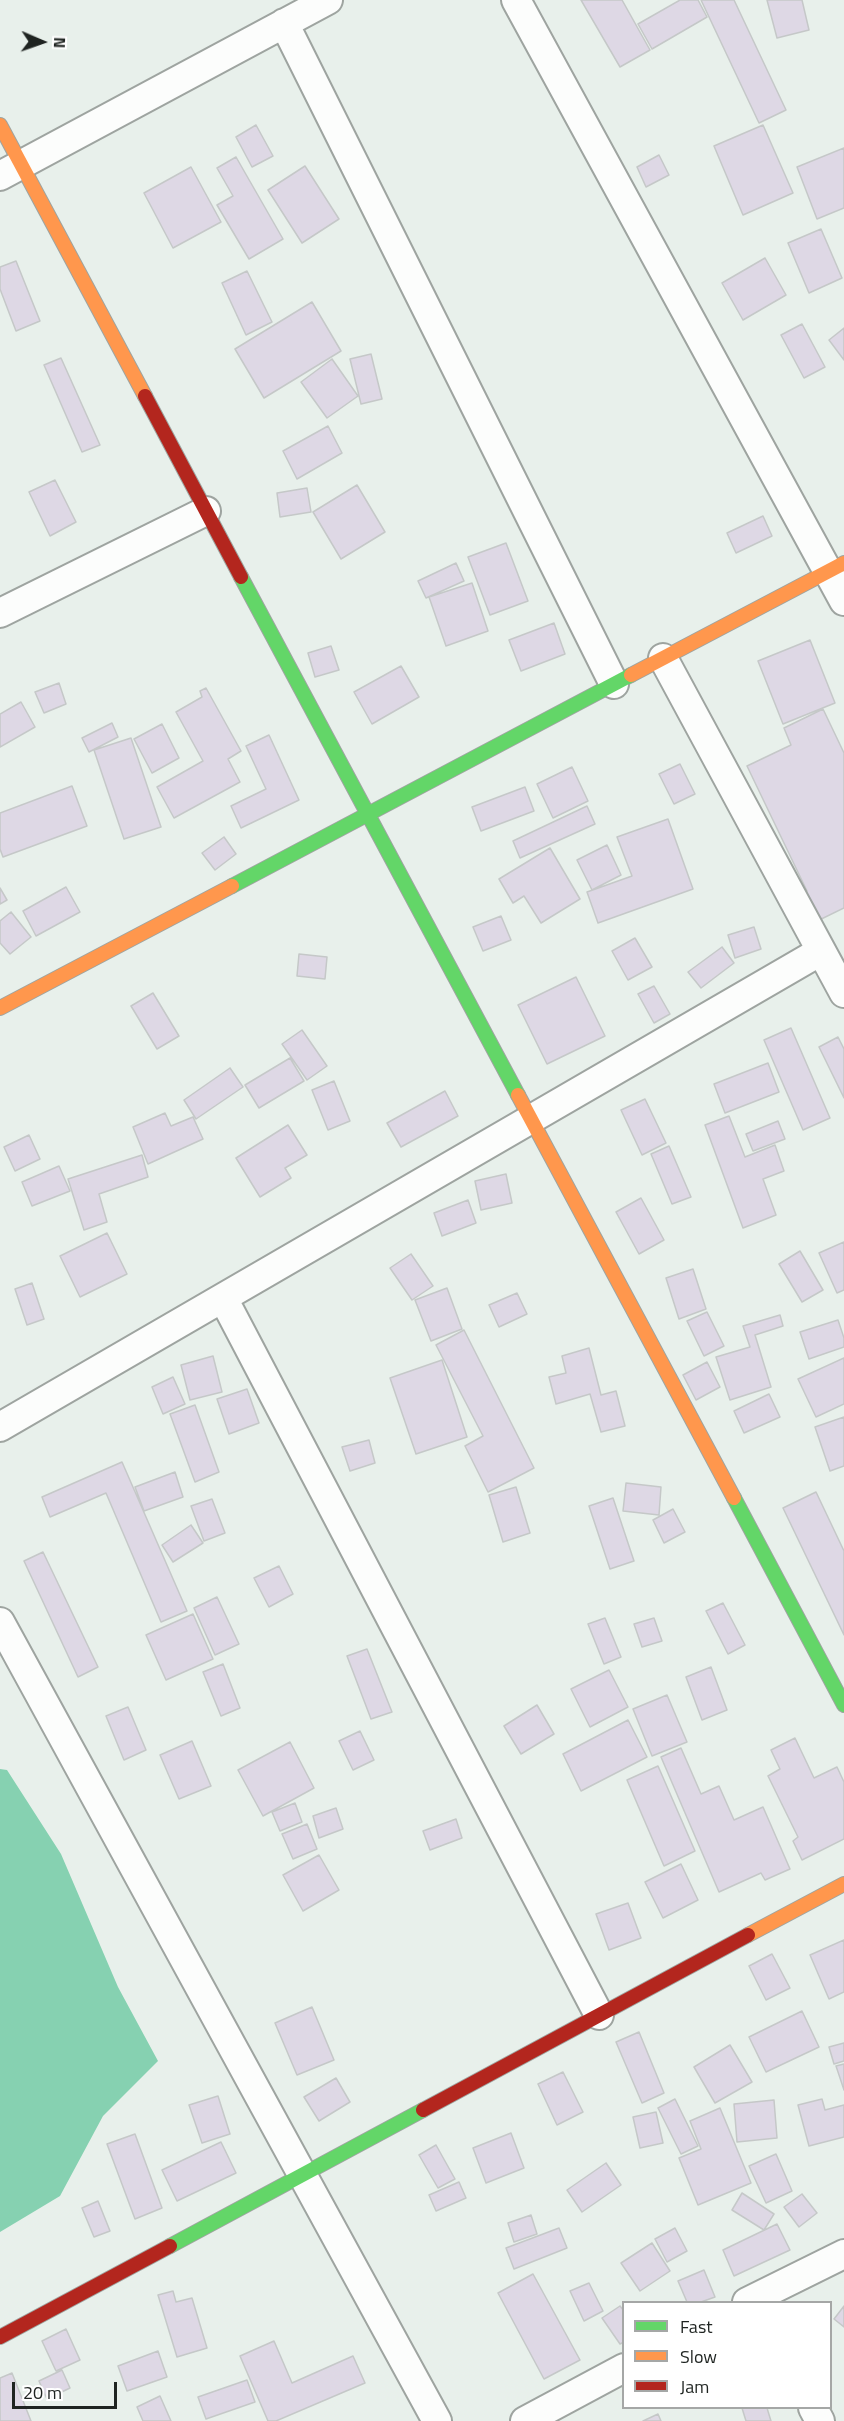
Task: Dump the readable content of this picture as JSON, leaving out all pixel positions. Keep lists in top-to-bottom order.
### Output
{
  "legend": ["Fast", "Slow", "Jam"],
  "scale_bar": "20 m",
  "north": "right"
}
